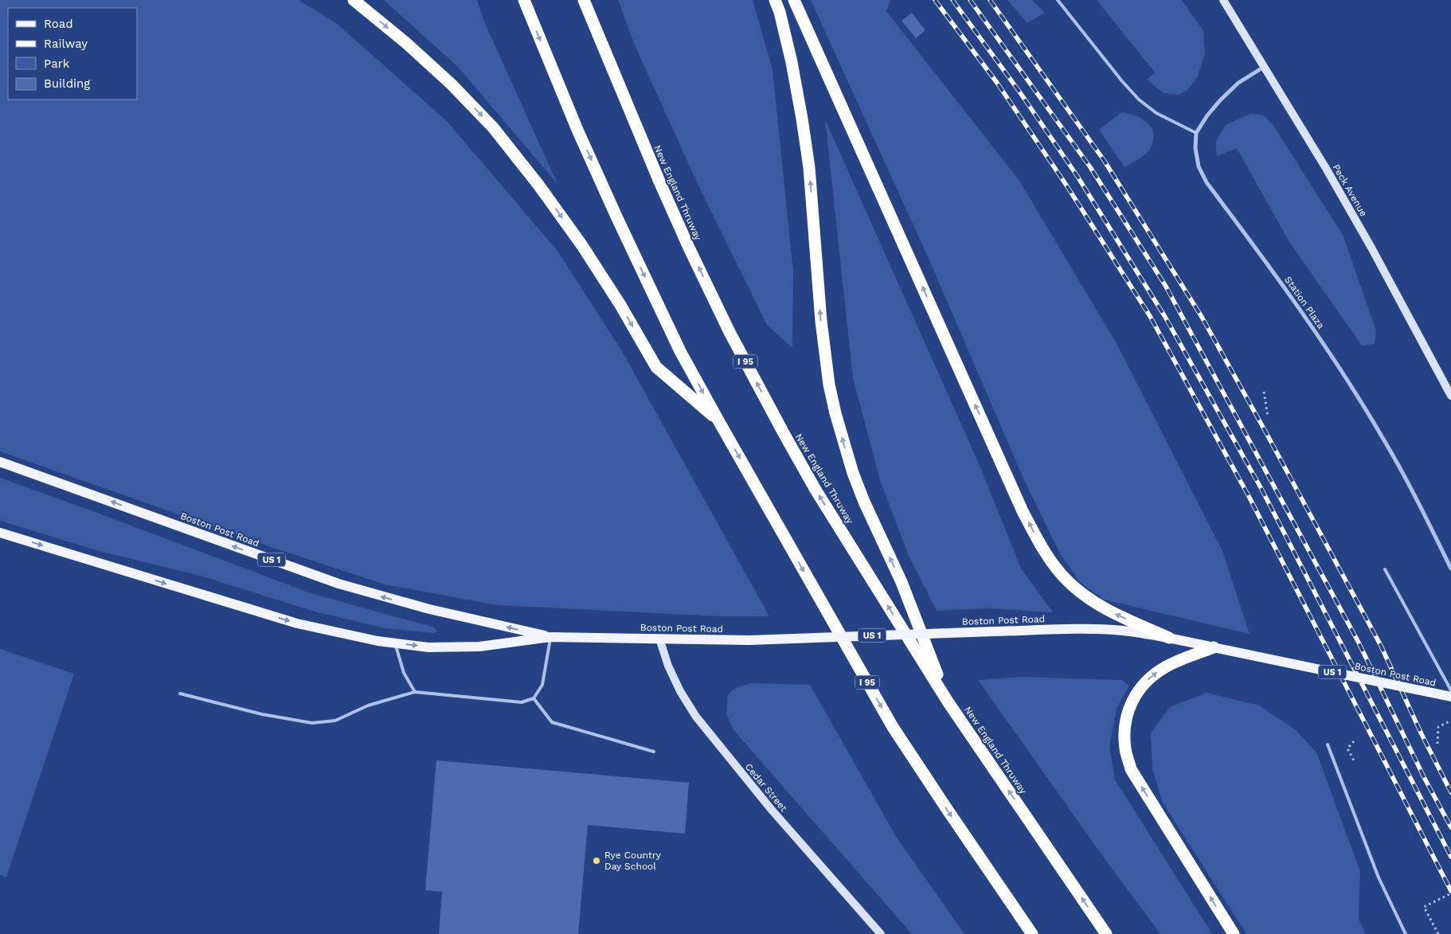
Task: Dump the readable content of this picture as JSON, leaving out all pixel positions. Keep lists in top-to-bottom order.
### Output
{
  "streets": {
    "highway": ["New England Thruway", "I 95"],
    "main road": ["Boston Post Road", "US 1"],
    "street": ["Peck Avenue", "Station Plaza", "Cedar Street"]
  },
  "crossings": [
    ["Boston Post Road", "Cedar Street"]
  ],
  "places": ["Rye Country Day School"],
  "legend": [
    "Road",
    "Railway",
    "Park",
    "Building"
  ]
}
